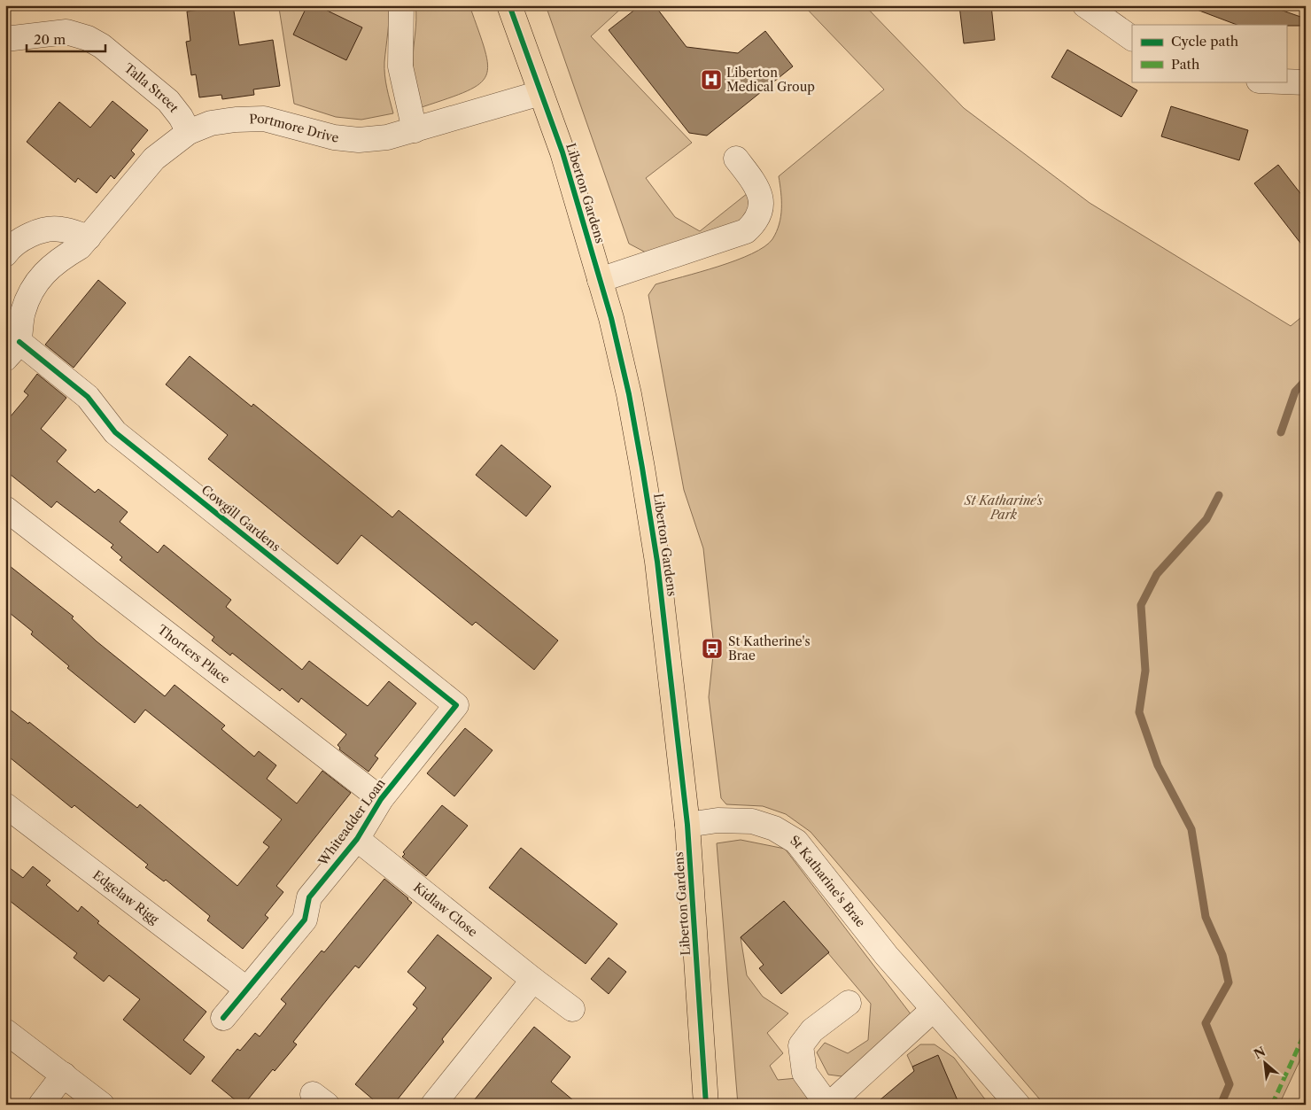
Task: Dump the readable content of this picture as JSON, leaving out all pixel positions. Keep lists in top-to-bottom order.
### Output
{
  "streets": {
    "main road": ["Liberton Gardens"],
    "street": [
      "Talla Street",
      "Portmore Drive",
      "Cowgill Gardens",
      "Thorters Place",
      "Whiteadder Loan",
      "St Katharine's Brae",
      "Edgelaw Rigg",
      "Kidlaw Close"
    ]
  },
  "crossings": [
    ["Talla Street", "Portmore Drive"],
    ["Portmore Drive", "Liberton Gardens"],
    ["Portmore Drive", "Cowgill Gardens"],
    ["Liberton Gardens", "St Katharine's Brae"],
    ["Cowgill Gardens", "Whiteadder Loan"],
    ["Thorters Place", "Whiteadder Loan"],
    ["Whiteadder Loan", "Edgelaw Rigg"],
    ["Whiteadder Loan", "Kidlaw Close"]
  ],
  "parks": ["St Katharine's Park"],
  "places": {
    "hospital": ["Liberton Medical Group"],
    "bus stop": ["St Katherine's Brae"]
  },
  "legend": ["Cycle path", "Path"],
  "scale_bar": "20 m",
  "north": "top left"
}
